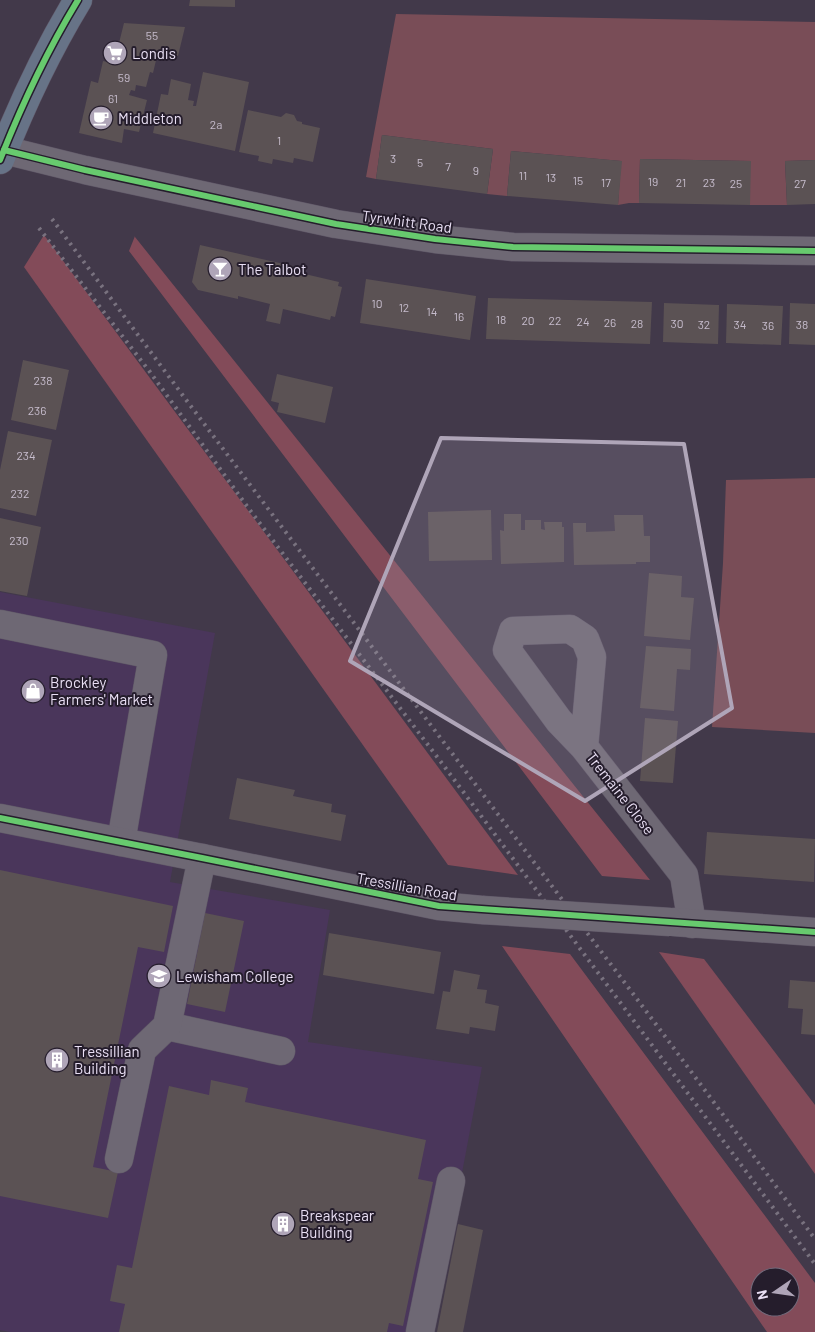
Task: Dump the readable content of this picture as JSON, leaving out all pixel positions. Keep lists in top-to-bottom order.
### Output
{
  "streets": {
    "street": ["Tyrwhitt Road", "Tremaine Close", "Tressillian Road"]
  },
  "crossings": [
    ["Tremaine Close", "Tressillian Road"]
  ],
  "places": {
    "supermarket": ["Londis"],
    "cafe": ["Middleton"],
    "bar": ["The Talbot"],
    "shop": ["Brockley Farmers' Market"],
    "school or university": ["Lewisham College"],
    "building": ["Tressillian Building", "Breakspear Building"]
  },
  "house_numbers": [
    "55",
    "59",
    "61",
    "2a",
    "1",
    "3",
    "5",
    "7",
    "9",
    "11",
    "13",
    "15",
    "19",
    "17",
    "21",
    "23",
    "25",
    "27",
    "10",
    "12",
    "14",
    "16",
    "18",
    "20",
    "22",
    "24",
    "26",
    "28",
    "30",
    "32",
    "34",
    "38",
    "36",
    "238",
    "236",
    "234",
    "232",
    "230"
  ],
  "north": "left"
}
